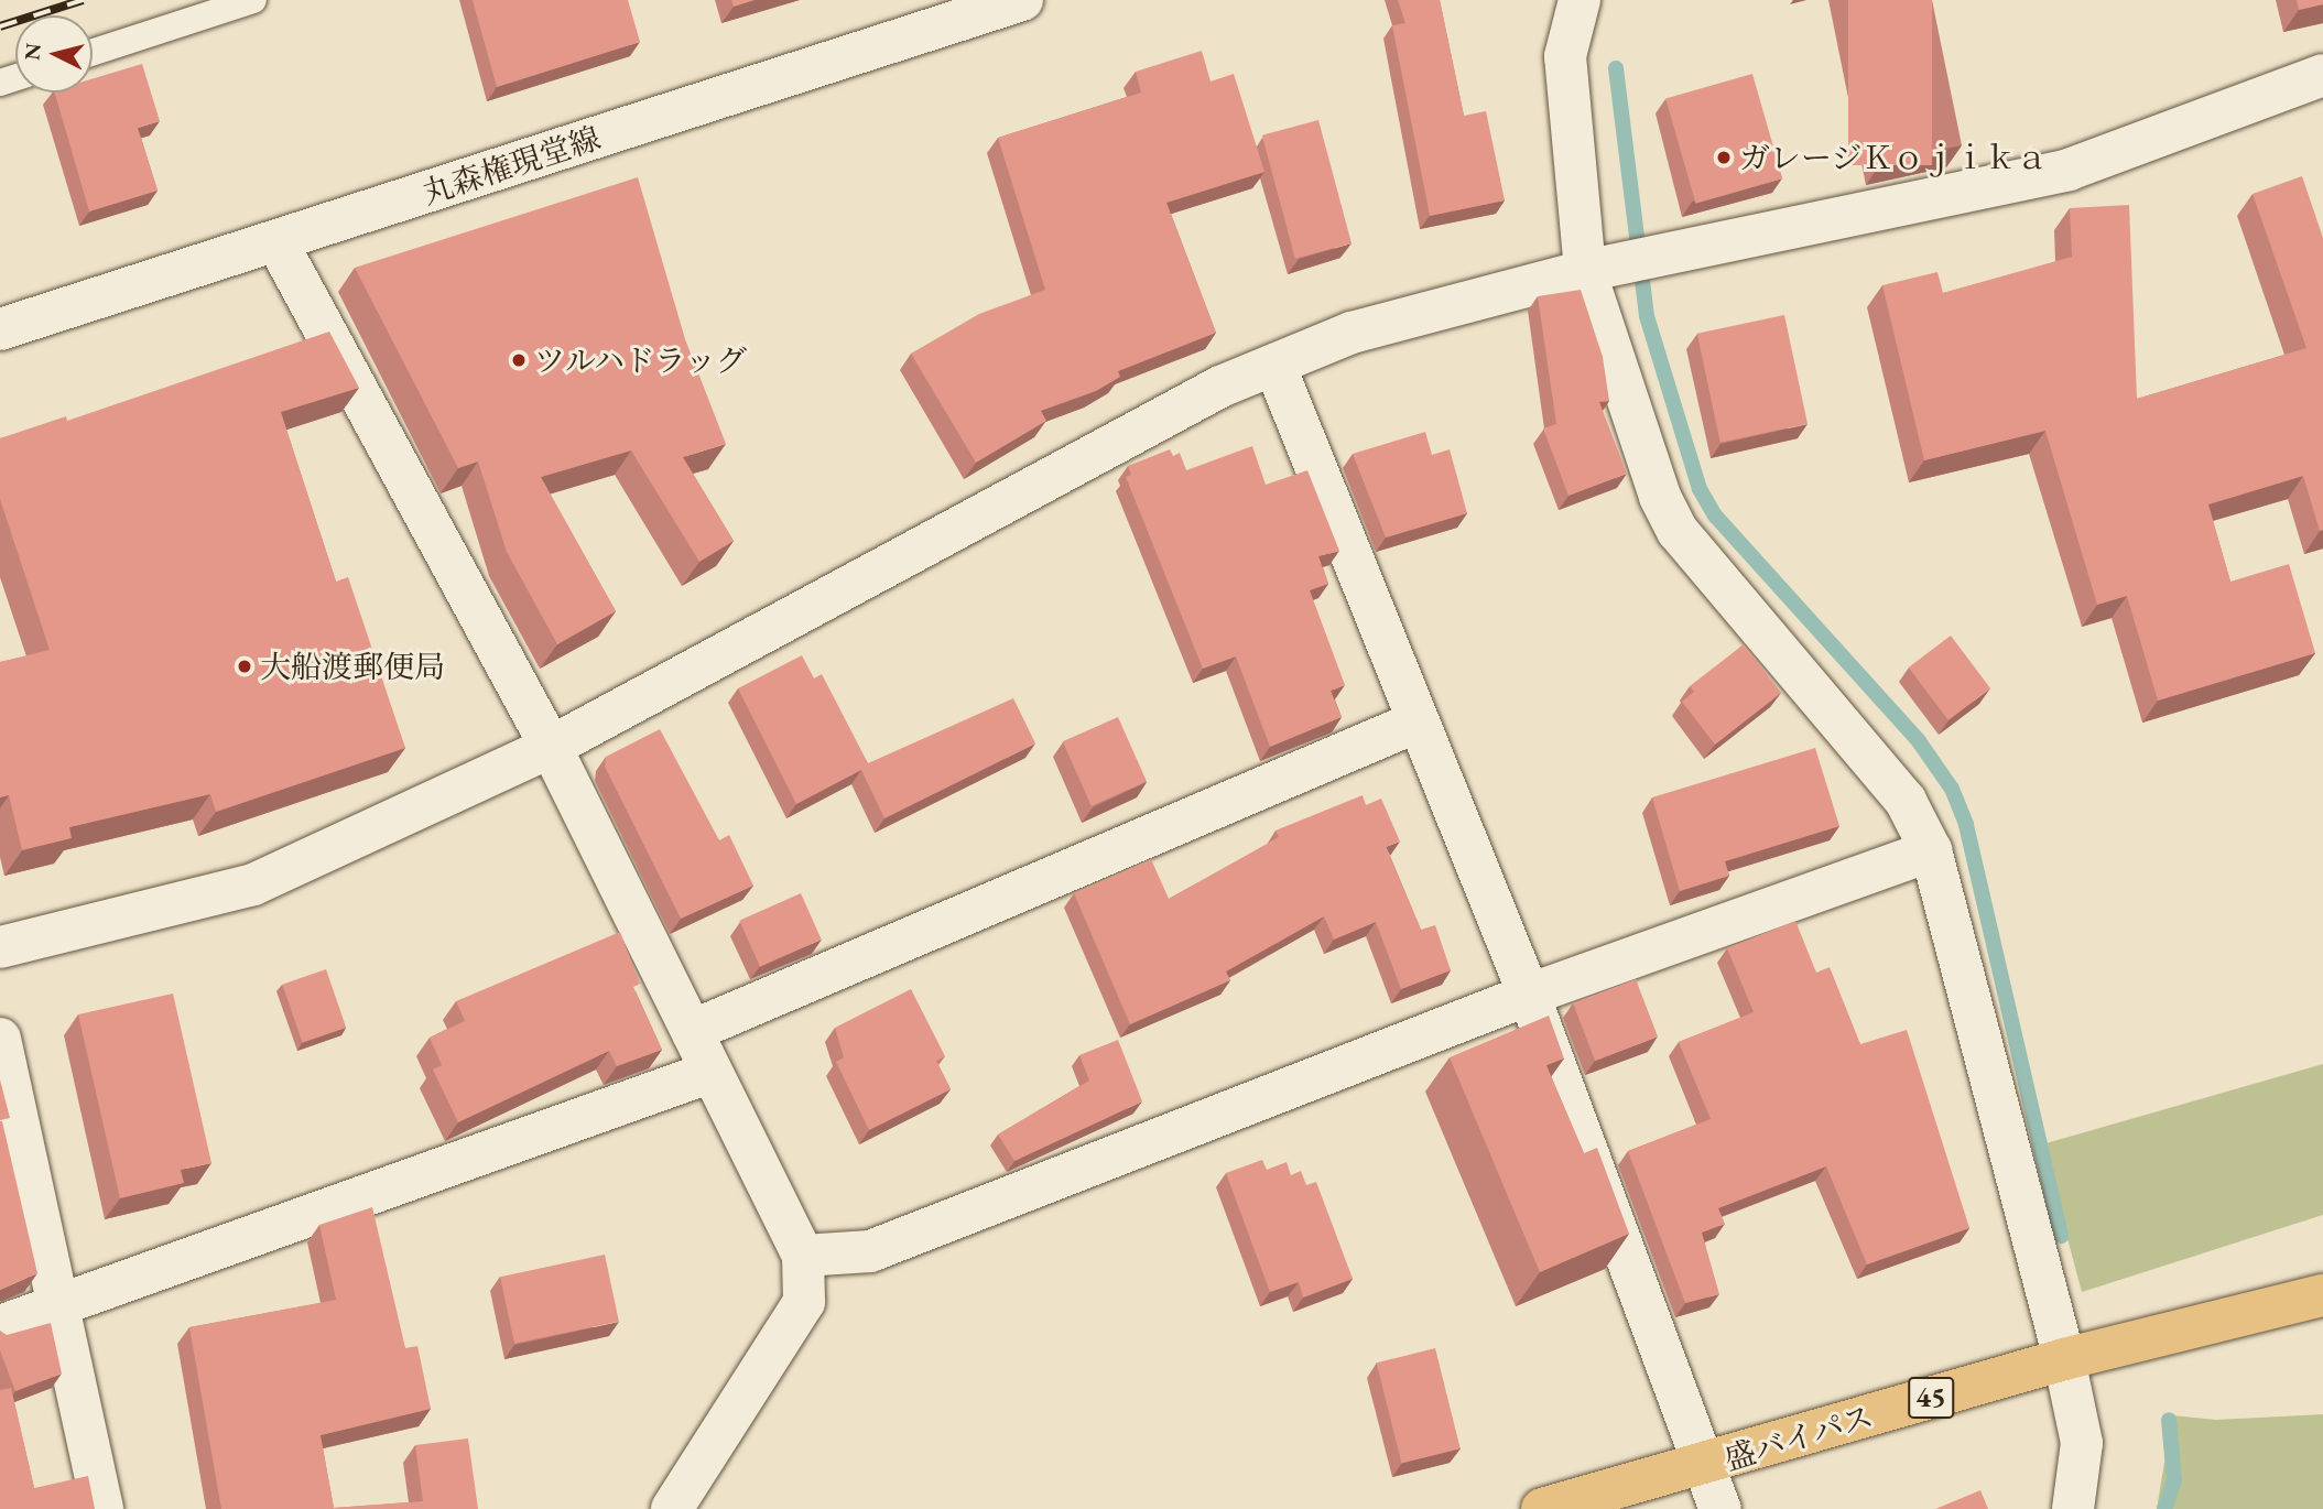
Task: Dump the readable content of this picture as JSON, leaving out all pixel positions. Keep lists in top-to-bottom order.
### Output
{
  "streets": {
    "highway": ["45", "盛バイパス"],
    "street": ["丸森権現堂線"]
  },
  "places": ["ガレージＫｏｊｉｋａ", "ツルハドラッグ", "大船渡郵便局"],
  "north": "left"
}
